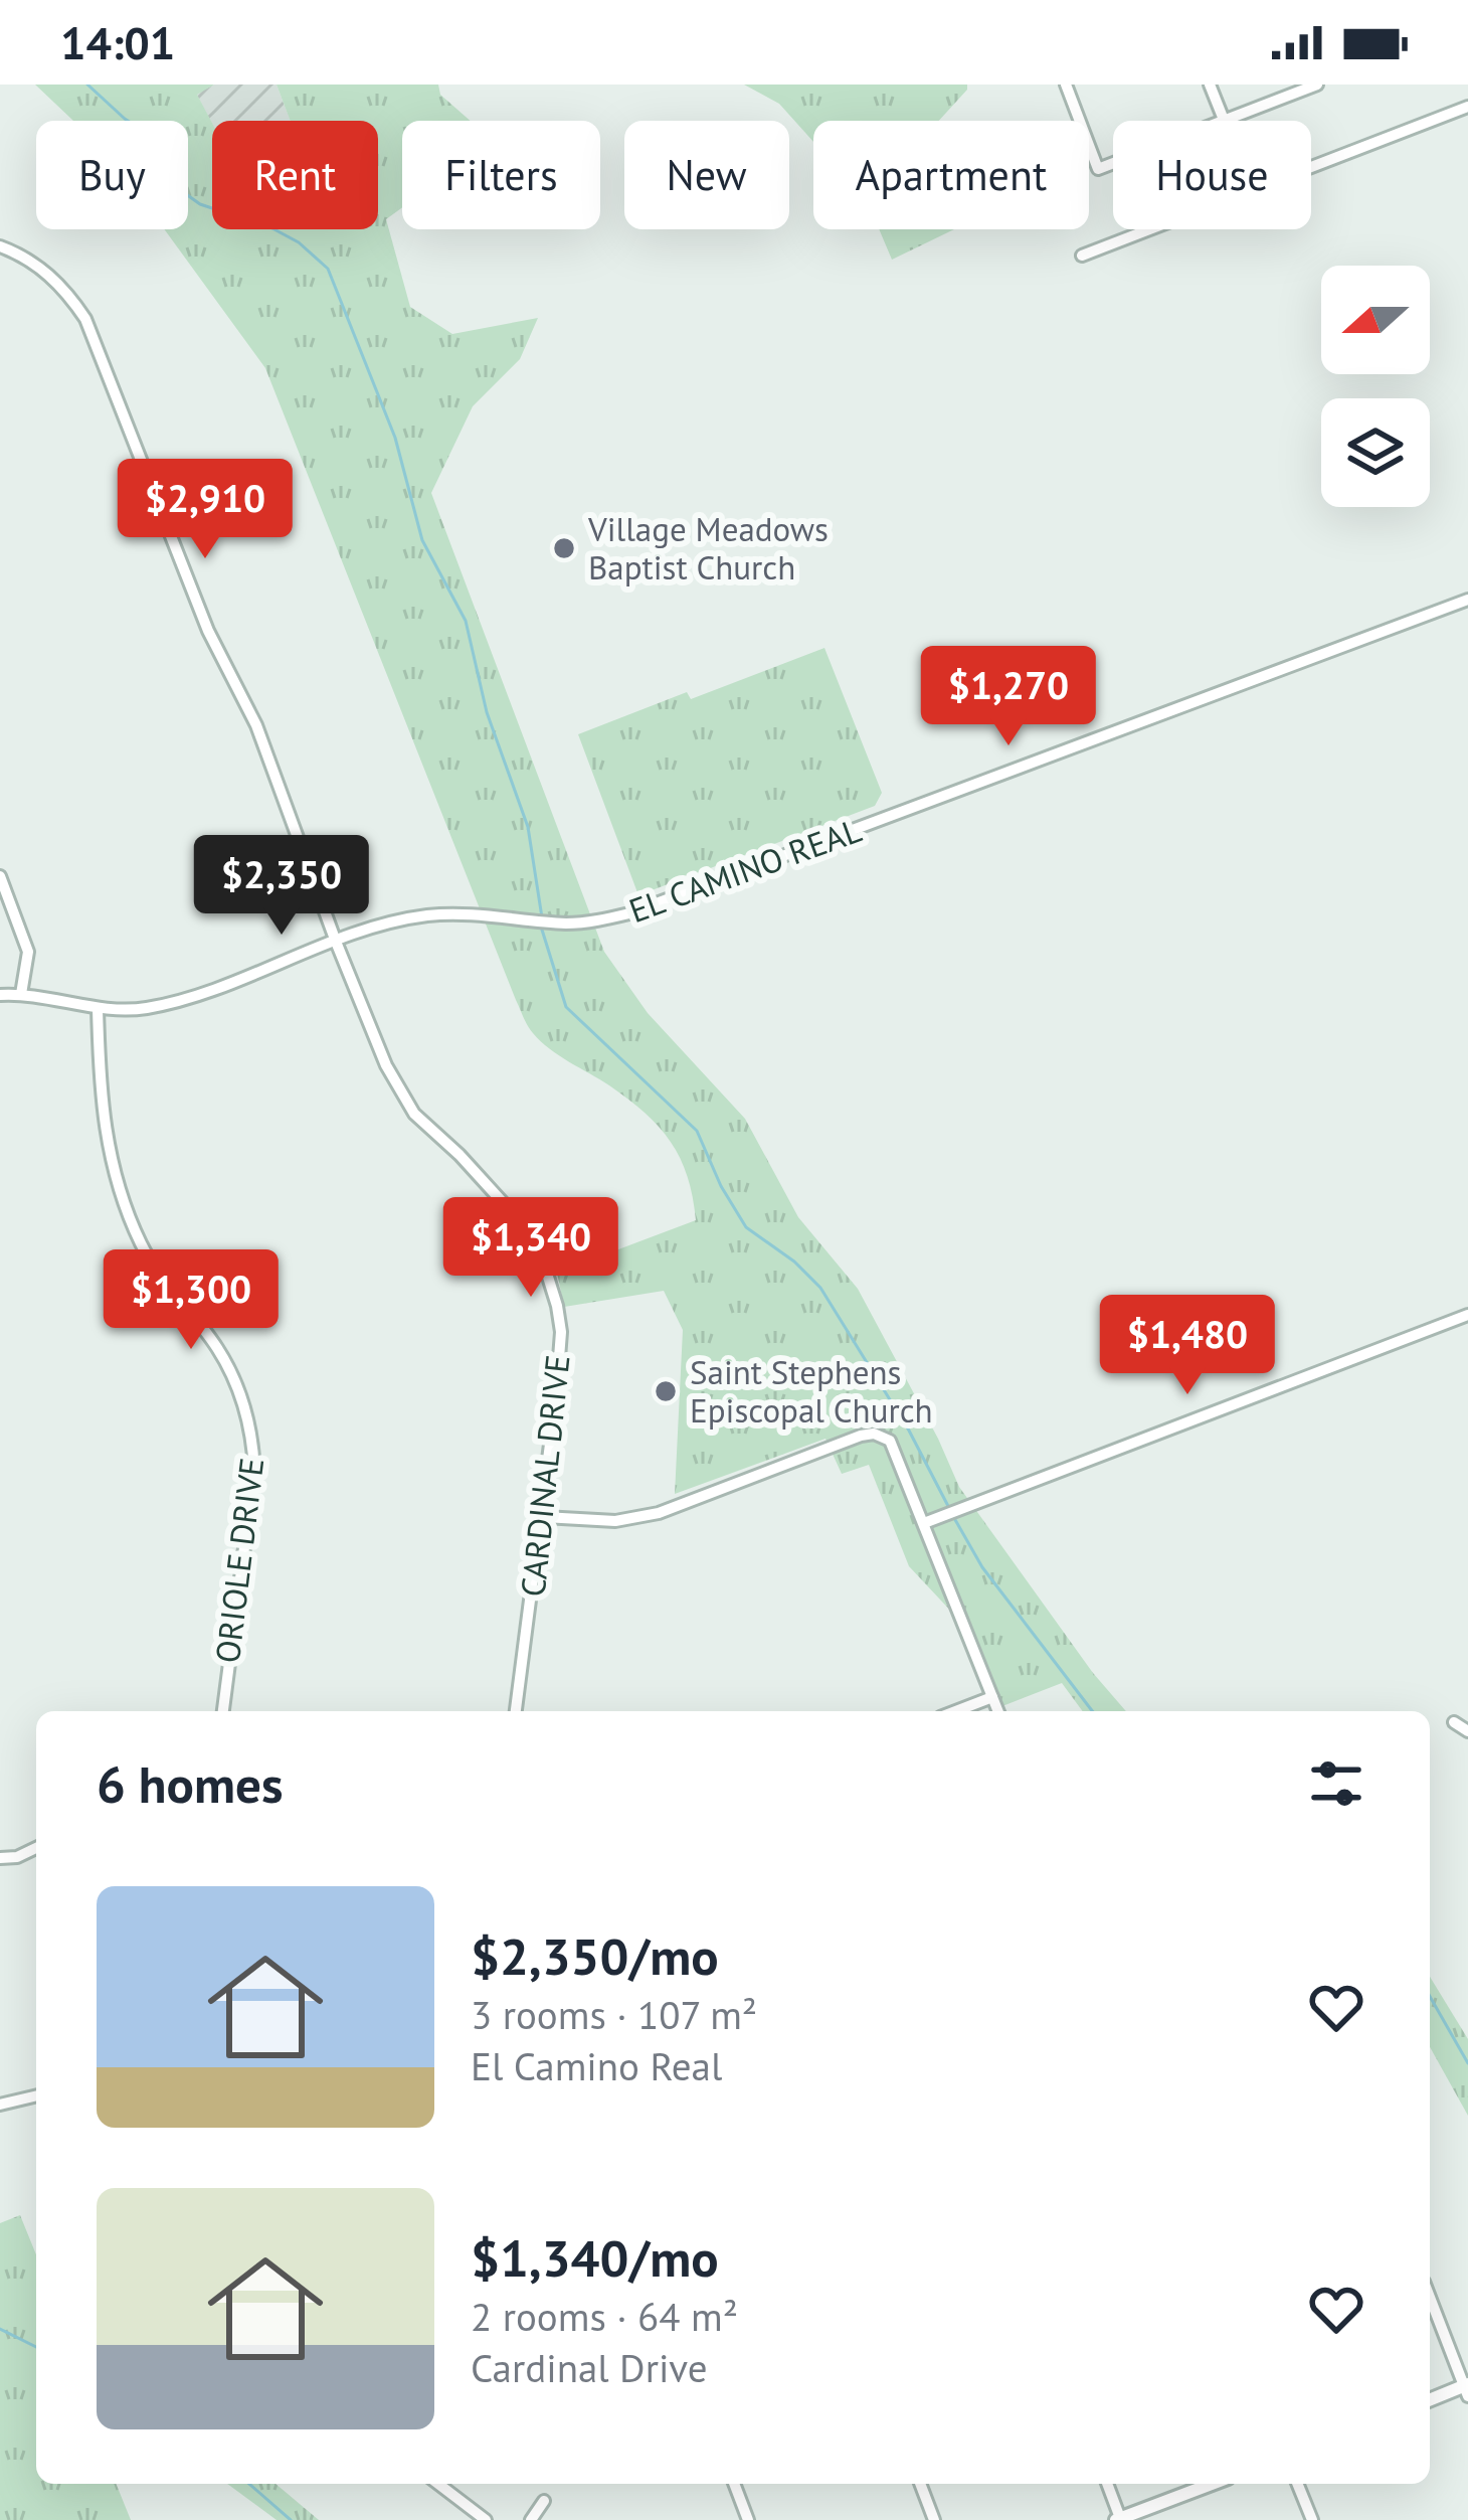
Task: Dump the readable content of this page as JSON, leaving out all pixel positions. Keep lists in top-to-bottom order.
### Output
{
  "streets": {
    "street": ["EL CAMINO REAL", "CARDINAL DRIVE", "ORIOLE DRIVE"]
  },
  "crossings": [
    ["EL CAMINO REAL", "CARDINAL DRIVE"],
    ["EL CAMINO REAL", "ORIOLE DRIVE"]
  ],
  "places": ["Village Meadows Baptist Church", "Saint Stephens Episcopal Church"],
  "north": "left",
  "page": {
    "status": "14:01",
    "chip": [
      "Buy",
      "Rent",
      "Filters",
      "New",
      "Apartment",
      "House"
    ],
    "price": [
      "$2,910",
      "$1,270",
      "$2,350",
      "$1,340",
      "$1,300",
      "$1,480"
    ],
    "heading": "6 homes",
    "list": [
      {
        "name": "$2,350/mo",
        "note": "3 rooms · 107 m² · El Camino Real"
      },
      {
        "name": "$1,340/mo",
        "note": "2 rooms · 64 m² · Cardinal Drive"
      }
    ]
  }
}
